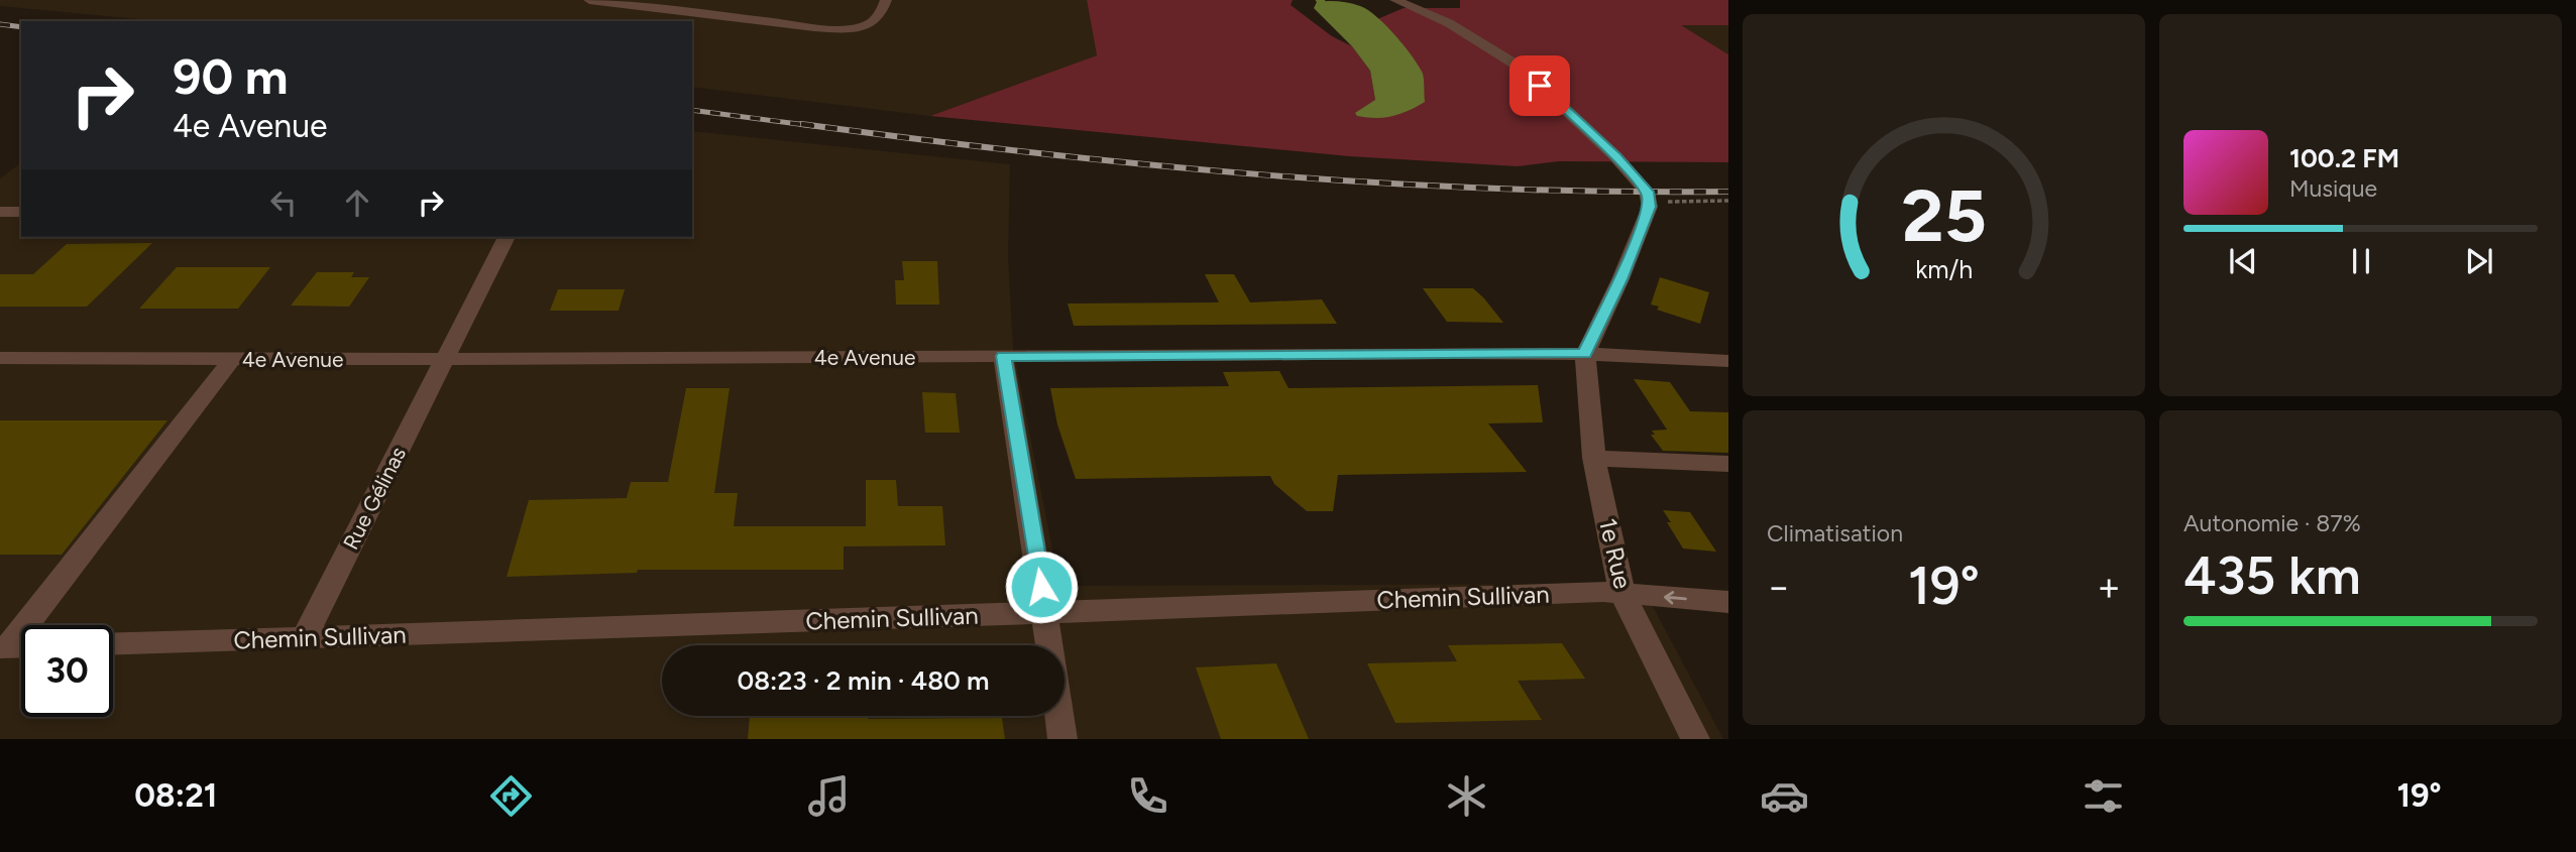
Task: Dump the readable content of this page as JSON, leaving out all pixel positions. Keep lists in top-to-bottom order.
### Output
{
  "streets": {
    "street": [
      "4e Avenue",
      "Rue Gélinas",
      "1e Rue",
      "Chemin Sullivan"
    ]
  },
  "crossings": [
    ["4e Avenue", "Rue Gélinas"],
    ["4e Avenue", "1e Rue"],
    ["Rue Gélinas", "Chemin Sullivan"],
    ["1e Rue", "Chemin Sullivan"]
  ],
  "page": {
    "turn": ["90 m", "4e Avenue"],
    "song": ["100.2 FM", "Musique"],
    "tile": [
      "Climatisation",
      ["Autonomie · 87%", "435 km"]
    ],
    "heat": ["−", "19°", "+"],
    "limit": "30",
    "trip": "08:23 · 2 min · 480 m",
    "tabs": ["08:21", "19°"],
    "gauge": ["25", "km/h"]
  }
}
